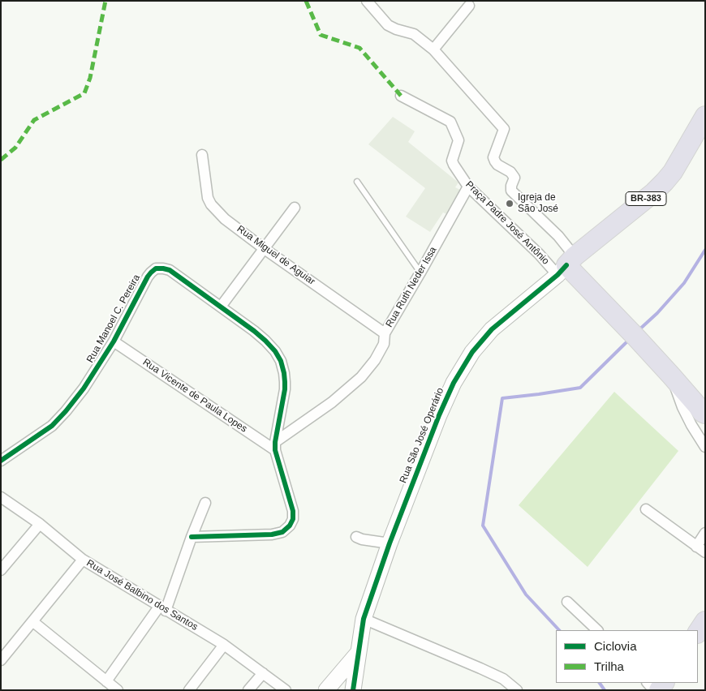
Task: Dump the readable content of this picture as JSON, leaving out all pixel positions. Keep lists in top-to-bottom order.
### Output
{
  "streets": {
    "highway": ["BR-383", "Rua São José Operário"],
    "street": [
      "Praça Padre José Antônio",
      "Rua Miguel de Aguiar",
      "Rua Ruth Neder Issa",
      "Rua Manoel C. Pereira",
      "Rua Vicente de Paula Lopes",
      "Rua José Balbino dos Santos"
    ]
  },
  "crossings": [
    ["Praça Padre José Antônio", "Rua Ruth Neder Issa"],
    ["Praça Padre José Antônio", "Rua São José Operário"],
    ["Rua Miguel de Aguiar", "Rua Ruth Neder Issa"],
    ["Rua Ruth Neder Issa", "Rua Vicente de Paula Lopes"],
    ["Rua Manoel C. Pereira", "Rua Vicente de Paula Lopes"]
  ],
  "places": ["Igreja de São José"],
  "legend": ["Ciclovia", "Trilha"]
}
